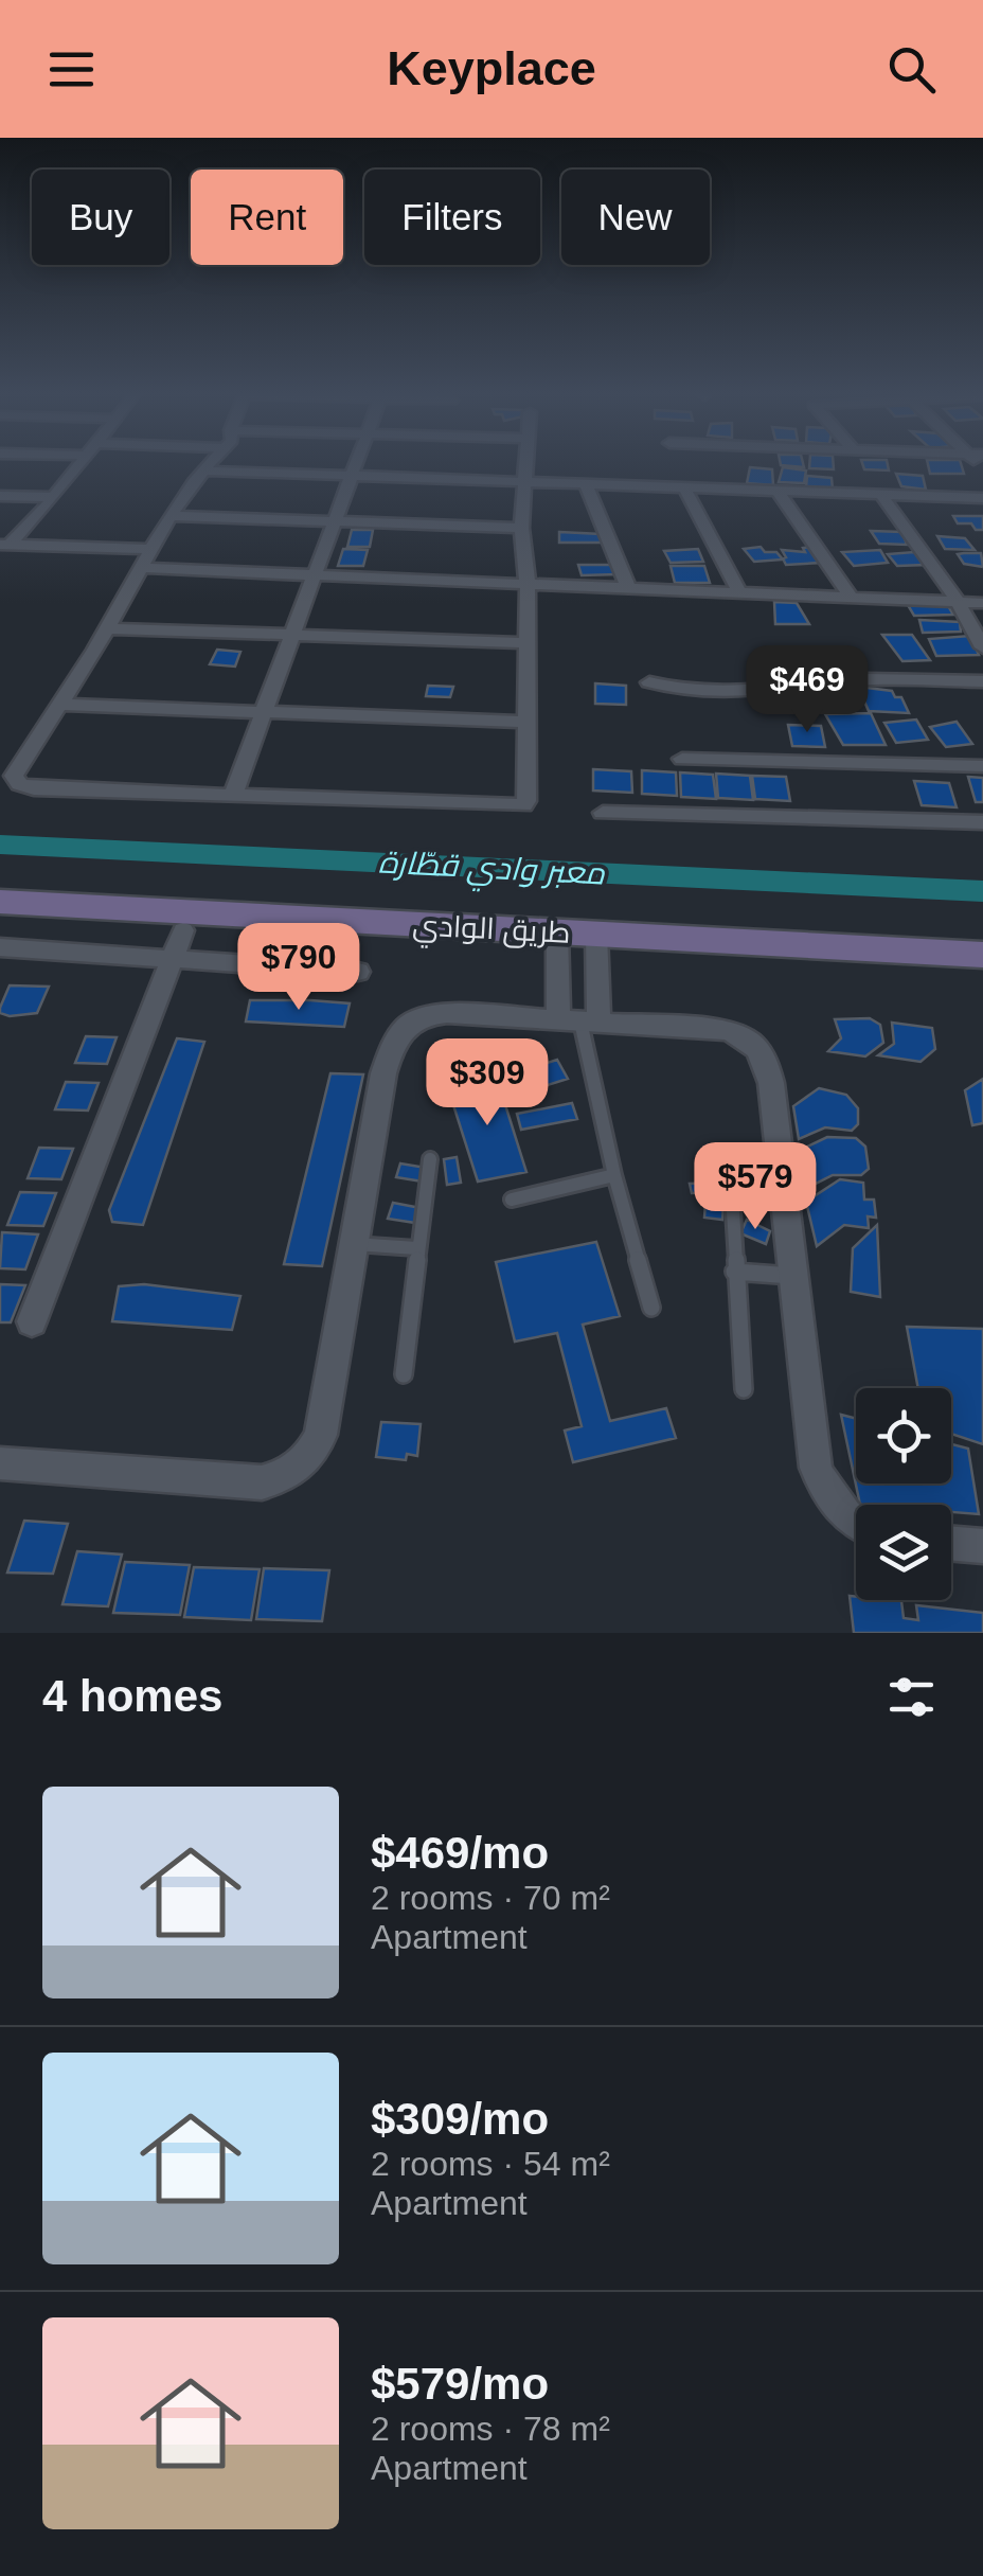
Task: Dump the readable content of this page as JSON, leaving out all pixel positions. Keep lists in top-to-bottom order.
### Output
{
  "streets": {
    "main road": ["طريق الوادي"]
  },
  "water": ["معبر وادي قطّارة"],
  "page": {
    "header": "Keyplace",
    "chip": [
      "Buy",
      "Rent",
      "Filters",
      "New"
    ],
    "price": [
      "$469",
      "$790",
      "$309",
      "$579"
    ],
    "heading": "4 homes",
    "list": [
      {
        "name": "$469/mo",
        "note": "2 rooms · 70 m² · Apartment"
      },
      {
        "name": "$309/mo",
        "note": "2 rooms · 54 m² · Apartment"
      },
      {
        "name": "$579/mo",
        "note": "2 rooms · 78 m² · Apartment"
      }
    ]
  }
}
